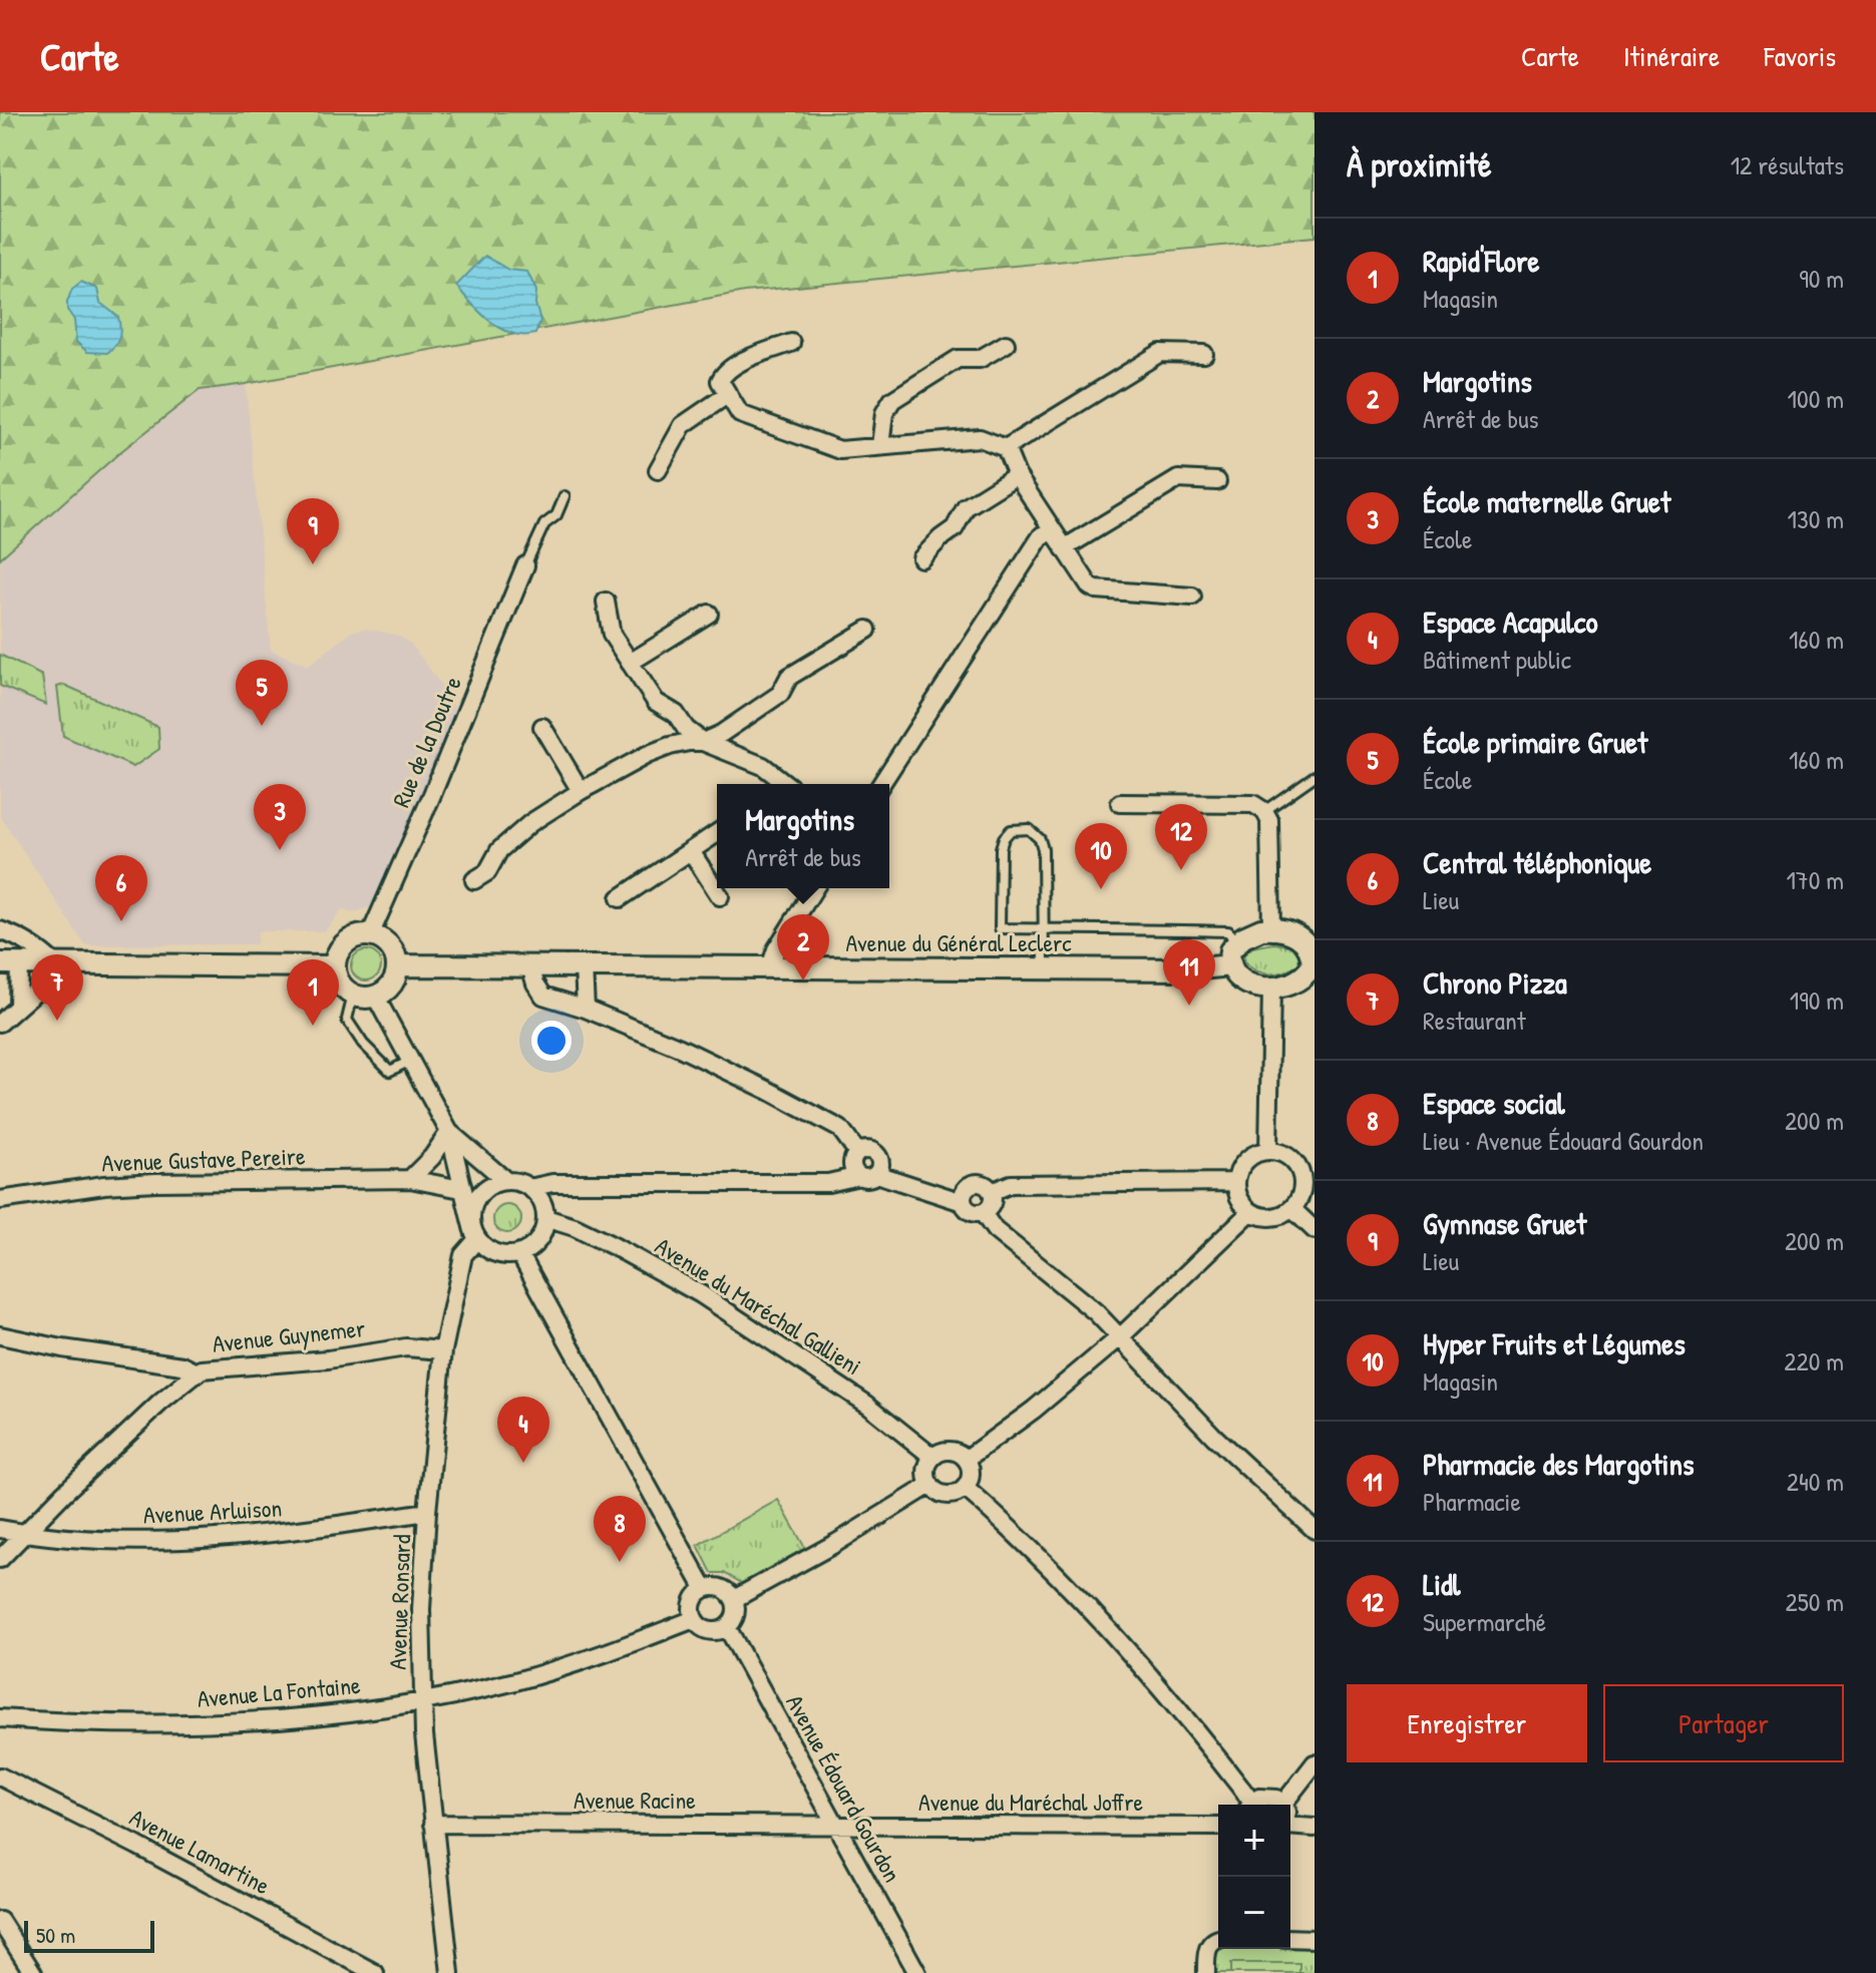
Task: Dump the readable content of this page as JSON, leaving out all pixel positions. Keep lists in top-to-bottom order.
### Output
{
  "streets": {
    "street": [
      "Rue de la Doutre",
      "Avenue du Général Leclerc",
      "Avenue Gustave Pereire",
      "Avenue du Maréchal Gallieni",
      "Avenue Guynemer",
      "Avenue Arluison",
      "Avenue Ronsard",
      "Avenue La Fontaine",
      "Avenue Édouard Gourdon",
      "Avenue Racine",
      "Avenue du Maréchal Joffre",
      "Avenue Lamartine"
    ]
  },
  "crossings": [
    ["Rue de la Doutre", "Avenue du Général Leclerc"],
    ["Avenue du Maréchal Gallieni", "Avenue Ronsard"],
    ["Avenue Guynemer", "Avenue Ronsard"],
    ["Avenue Arluison", "Avenue Ronsard"],
    ["Avenue Ronsard", "Avenue La Fontaine"],
    ["Avenue Ronsard", "Avenue Racine"],
    ["Avenue La Fontaine", "Avenue Édouard Gourdon"],
    ["Avenue Édouard Gourdon", "Avenue Racine"],
    ["Avenue Édouard Gourdon", "Avenue du Maréchal Joffre"],
    ["Avenue Racine", "Avenue du Maréchal Joffre"]
  ],
  "scale_bar": "50 m",
  "page": {
    "header": "Carte",
    "nav": ["Carte", "Itinéraire", "Favoris"],
    "heading": ["À proximité", "12 résultats"],
    "list": [
      {
        "mark": "1",
        "name": "Rapid'Flore",
        "note": "Magasin",
        "value": "90 m"
      },
      {
        "mark": "2",
        "name": "Margotins",
        "note": "Arrêt de bus",
        "value": "100 m"
      },
      {
        "mark": "3",
        "name": "École maternelle Gruet",
        "note": "École",
        "value": "130 m"
      },
      {
        "mark": "4",
        "name": "Espace Acapulco",
        "note": "Bâtiment public",
        "value": "160 m"
      },
      {
        "mark": "5",
        "name": "École primaire Gruet",
        "note": "École",
        "value": "160 m"
      },
      {
        "mark": "6",
        "name": "Central téléphonique",
        "note": "Lieu",
        "value": "170 m"
      },
      {
        "mark": "7",
        "name": "Chrono Pizza",
        "note": "Restaurant",
        "value": "190 m"
      },
      {
        "mark": "8",
        "name": "Espace social",
        "note": "Lieu · Avenue Édouard Gourdon",
        "value": "200 m"
      },
      {
        "mark": "9",
        "name": "Gymnase Gruet",
        "note": "Lieu",
        "value": "200 m"
      },
      {
        "mark": "10",
        "name": "Hyper Fruits et Légumes",
        "note": "Magasin",
        "value": "220 m"
      },
      {
        "mark": "11",
        "name": "Pharmacie des Margotins",
        "note": "Pharmacie",
        "value": "240 m"
      },
      {
        "mark": "12",
        "name": "Lidl",
        "note": "Supermarché",
        "value": "250 m"
      }
    ],
    "pins": [
      "9",
      "5",
      "3",
      "12",
      "10",
      "6",
      "2",
      "11",
      "7",
      "1",
      "4",
      "8"
    ],
    "popup": ["Margotins", "Arrêt de bus"],
    "buttons": ["Enregistrer", "Partager"],
    "map_buttons": ["+", "−"],
    "scale": "50 m"
  }
}
